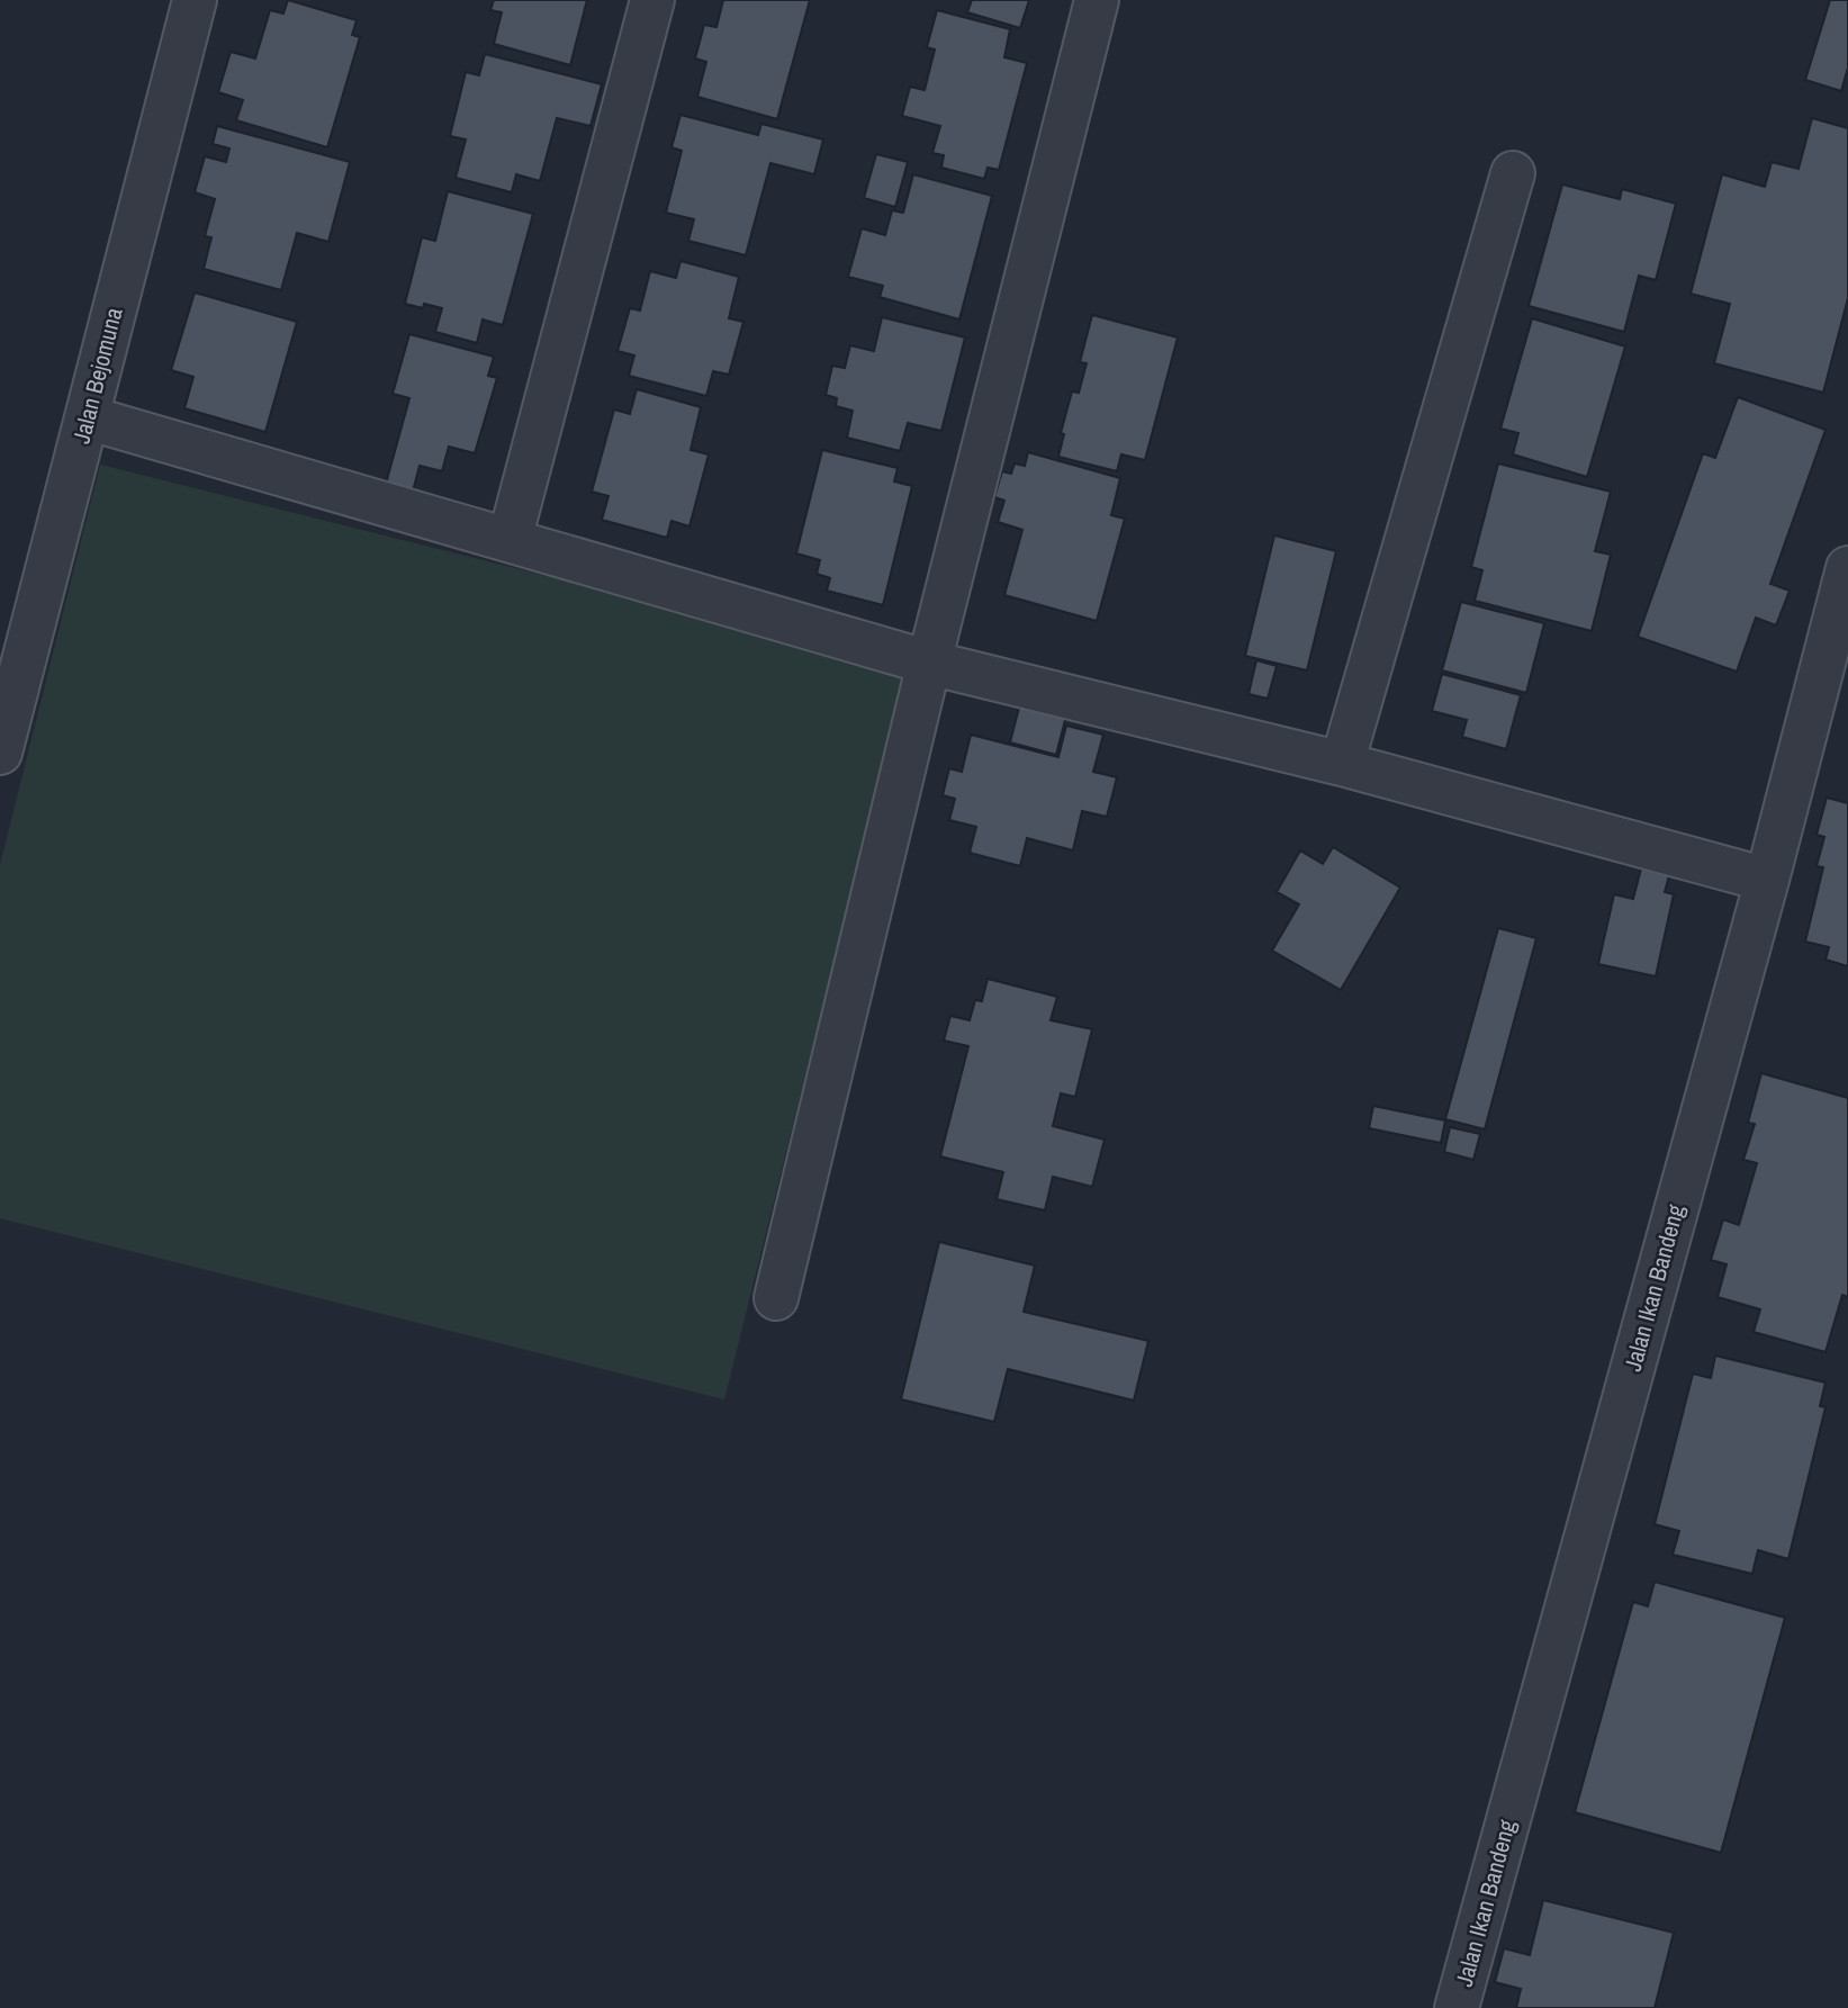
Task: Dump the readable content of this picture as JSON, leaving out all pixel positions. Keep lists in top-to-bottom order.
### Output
{
  "streets": {
    "street": ["Jalan Bejomuna", "Jalan Ikan Bandeng"]
  }
}
